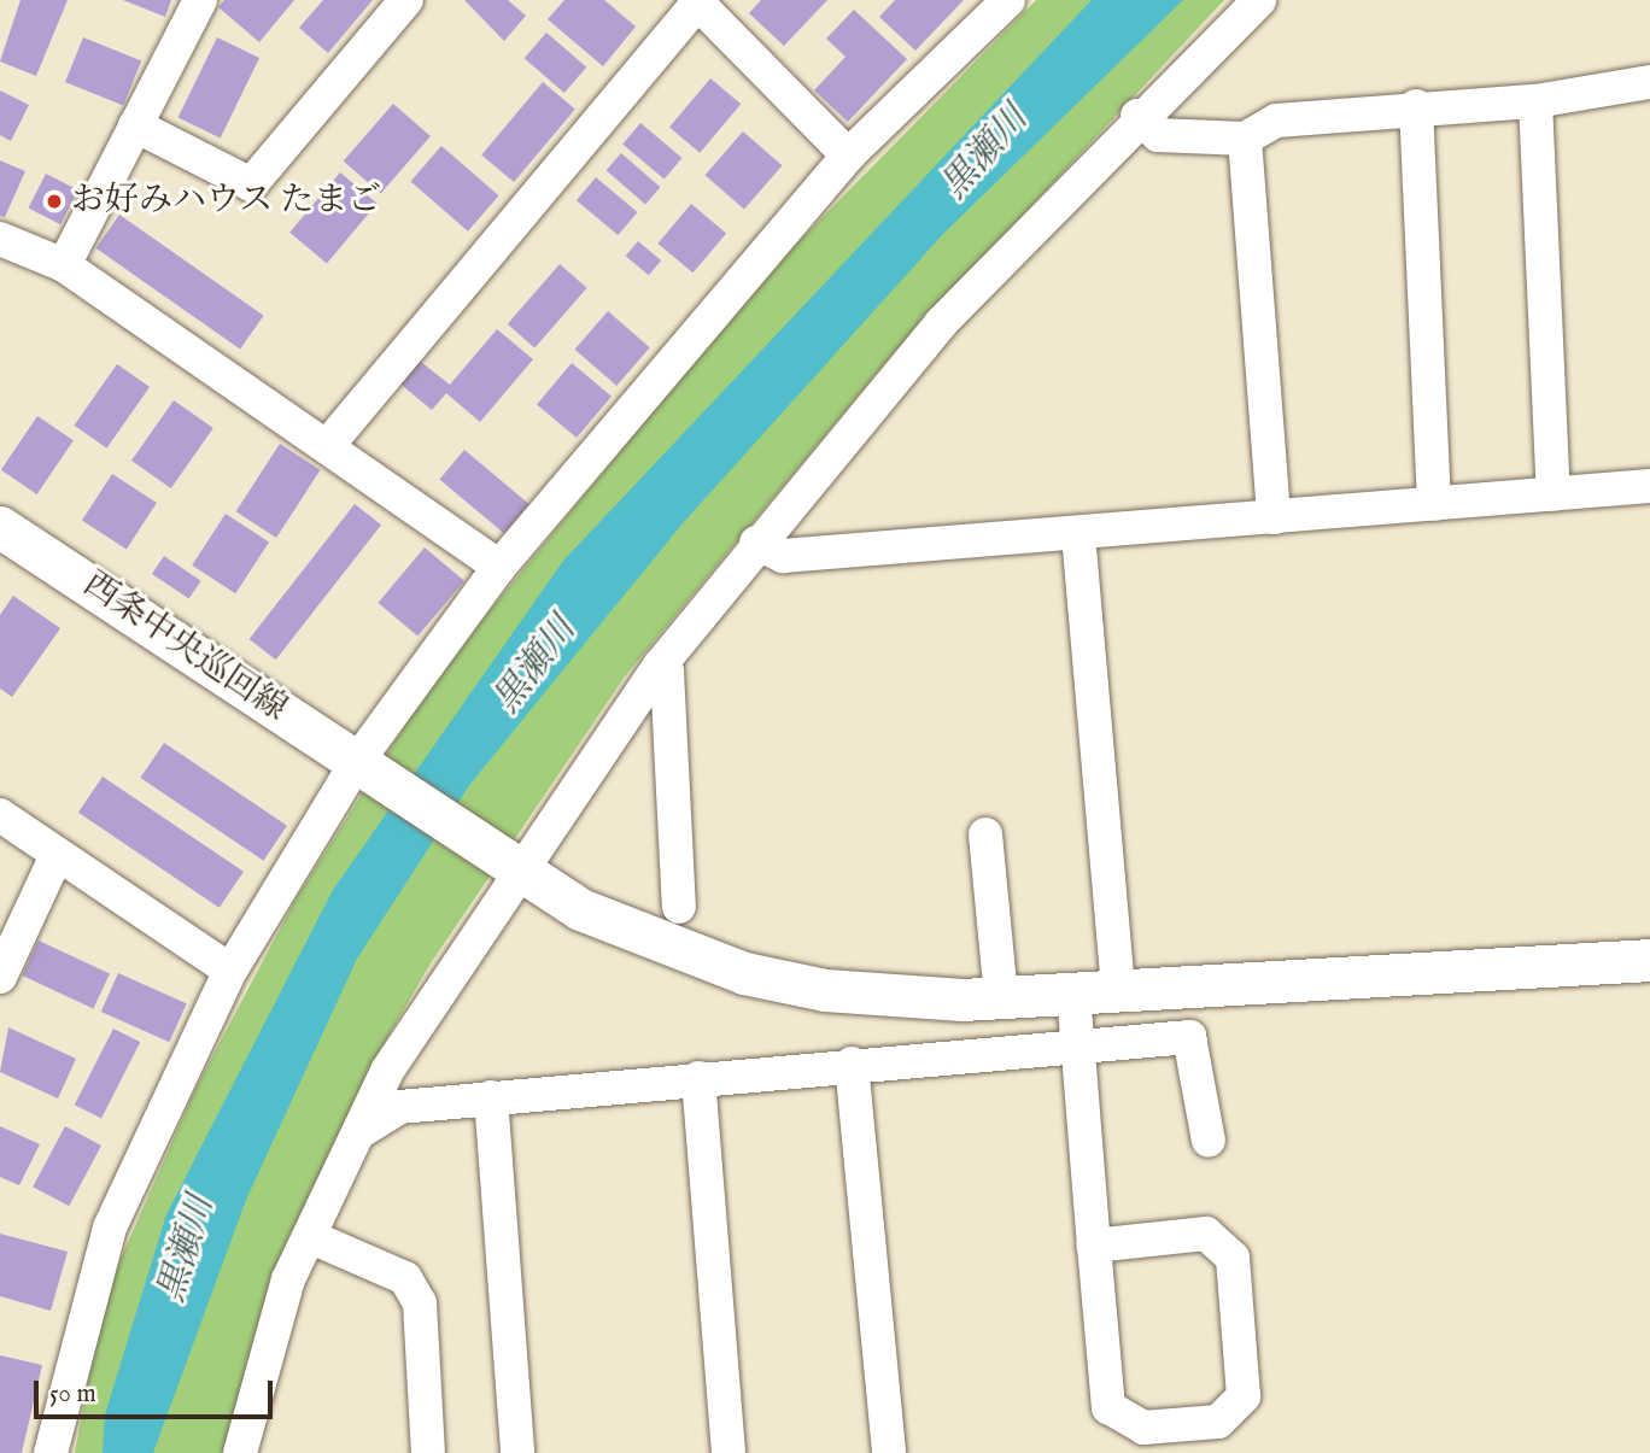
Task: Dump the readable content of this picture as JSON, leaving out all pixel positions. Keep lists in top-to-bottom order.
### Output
{
  "streets": {
    "street": ["西条中央巡回線"]
  },
  "water": ["黒瀬川"],
  "places": ["お好みハウス たまご"],
  "scale_bar": "50 m"
}
